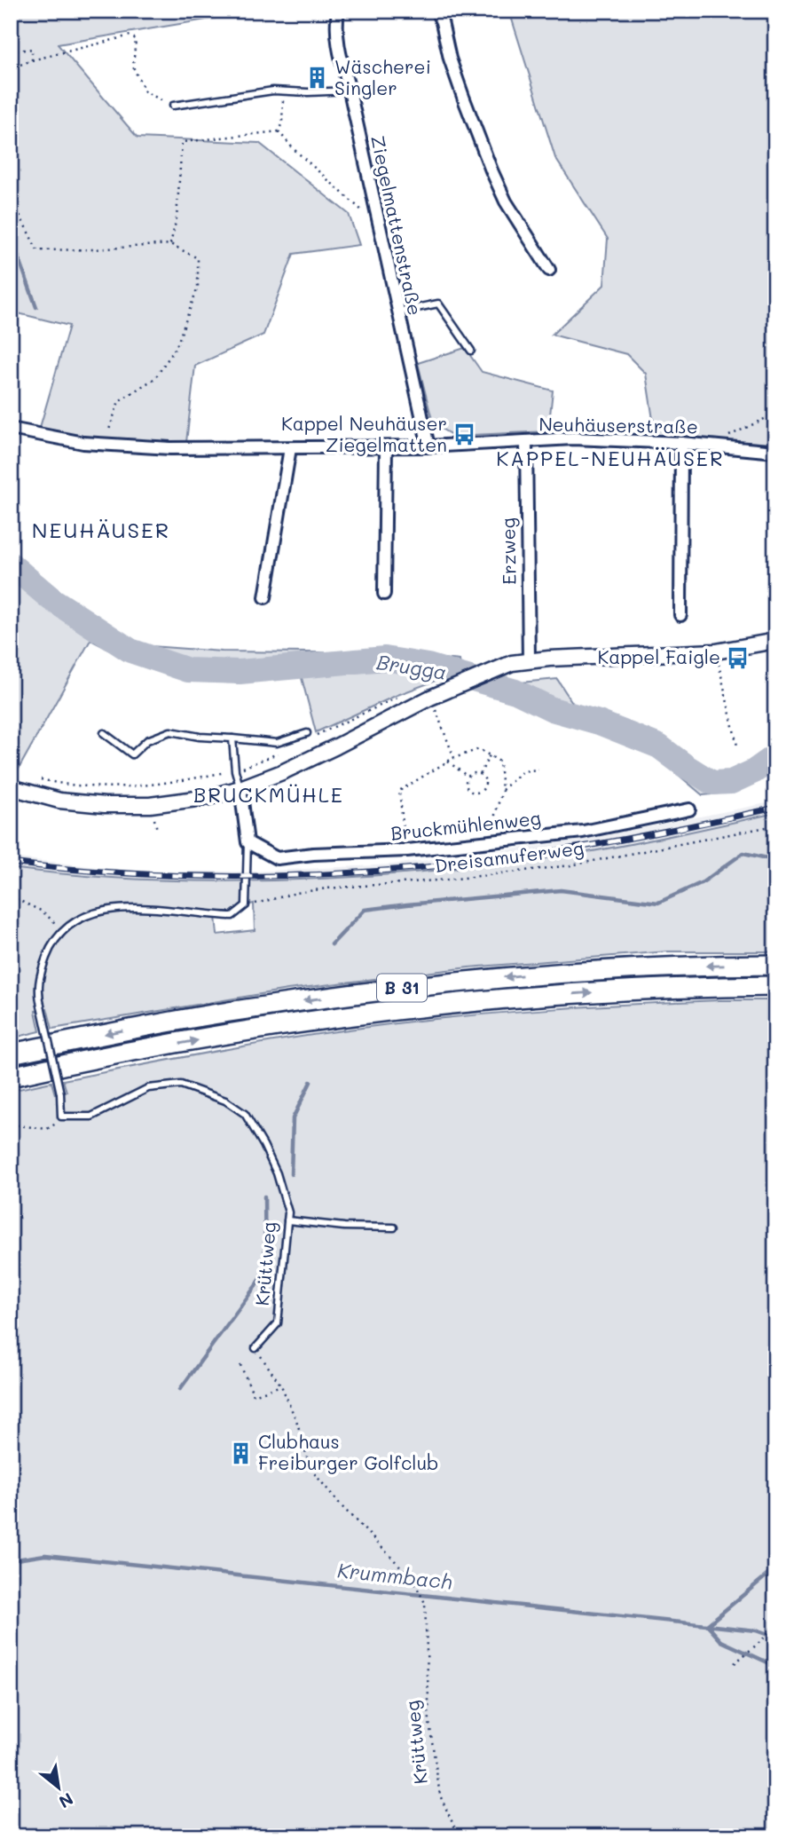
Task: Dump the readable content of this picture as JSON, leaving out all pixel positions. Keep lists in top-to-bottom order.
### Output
{
  "streets": {
    "highway": ["B 31"],
    "street": [
      "Ziegelmattenstraße",
      "Neuhäuserstraße",
      "Erzweg",
      "Bruckmühlenweg"
    ],
    "lane": ["Krüttweg"],
    "path": ["Dreisamuferweg"]
  },
  "crossings": [
    ["Ziegelmattenstraße", "Neuhäuserstraße"],
    ["Neuhäuserstraße", "Erzweg"]
  ],
  "districts": ["KAPPEL-NEUHÄUSER", "NEUHÄUSER", "BRUCKMÜHLE"],
  "water": ["Brugga", "Krummbach"],
  "places": {
    "building": ["Wäscherei Singler", "Clubhaus Freiburger Golfclub"],
    "bus stop": ["Kappel Neuhäuser Ziegelmatten", "Kappel Faigle"]
  },
  "north": "bottom right"
}
